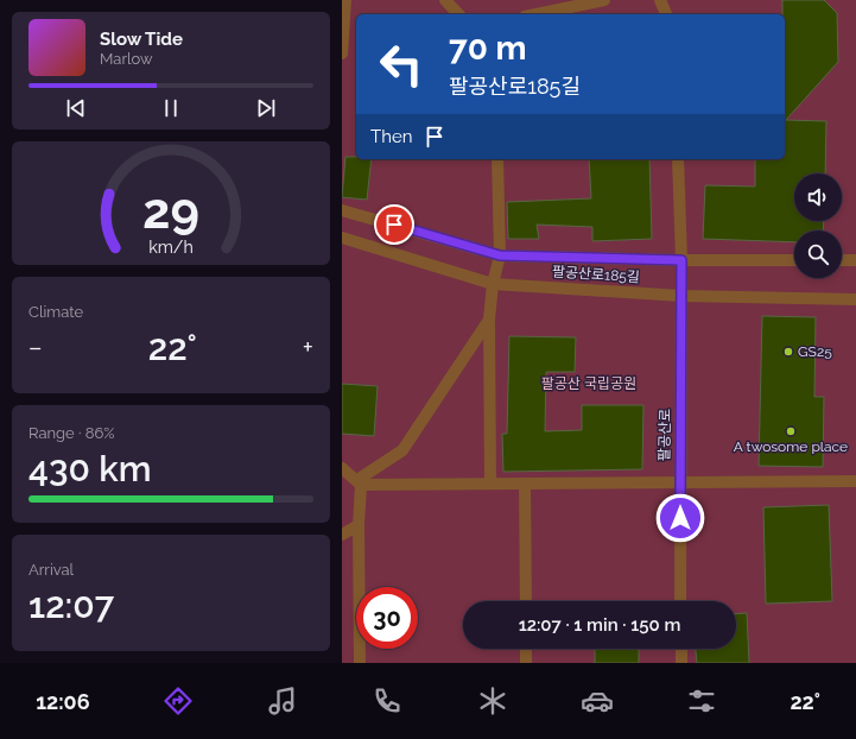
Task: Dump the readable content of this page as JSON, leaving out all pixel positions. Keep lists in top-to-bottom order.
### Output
{
  "streets": {
    "street": ["팔공산로185길", "팔공산로"]
  },
  "crossings": [
    ["팔공산로185길", "팔공산로"]
  ],
  "parks": ["팔공산 국립공원"],
  "places": ["GS25", "A twosome place"],
  "page": {
    "turn": ["70 m", "팔공산로185길"],
    "song": ["Slow Tide", "Marlow"],
    "then": "Then",
    "tile": [
      "Climate",
      ["Range · 86%", "430 km"],
      ["Arrival", "12:07"]
    ],
    "heat": ["−", "22°", "+"],
    "limit": "30",
    "trip": "12:07 · 1 min · 150 m",
    "tabs": ["12:06", "22°"],
    "gauge": ["29", "km/h"]
  }
}
